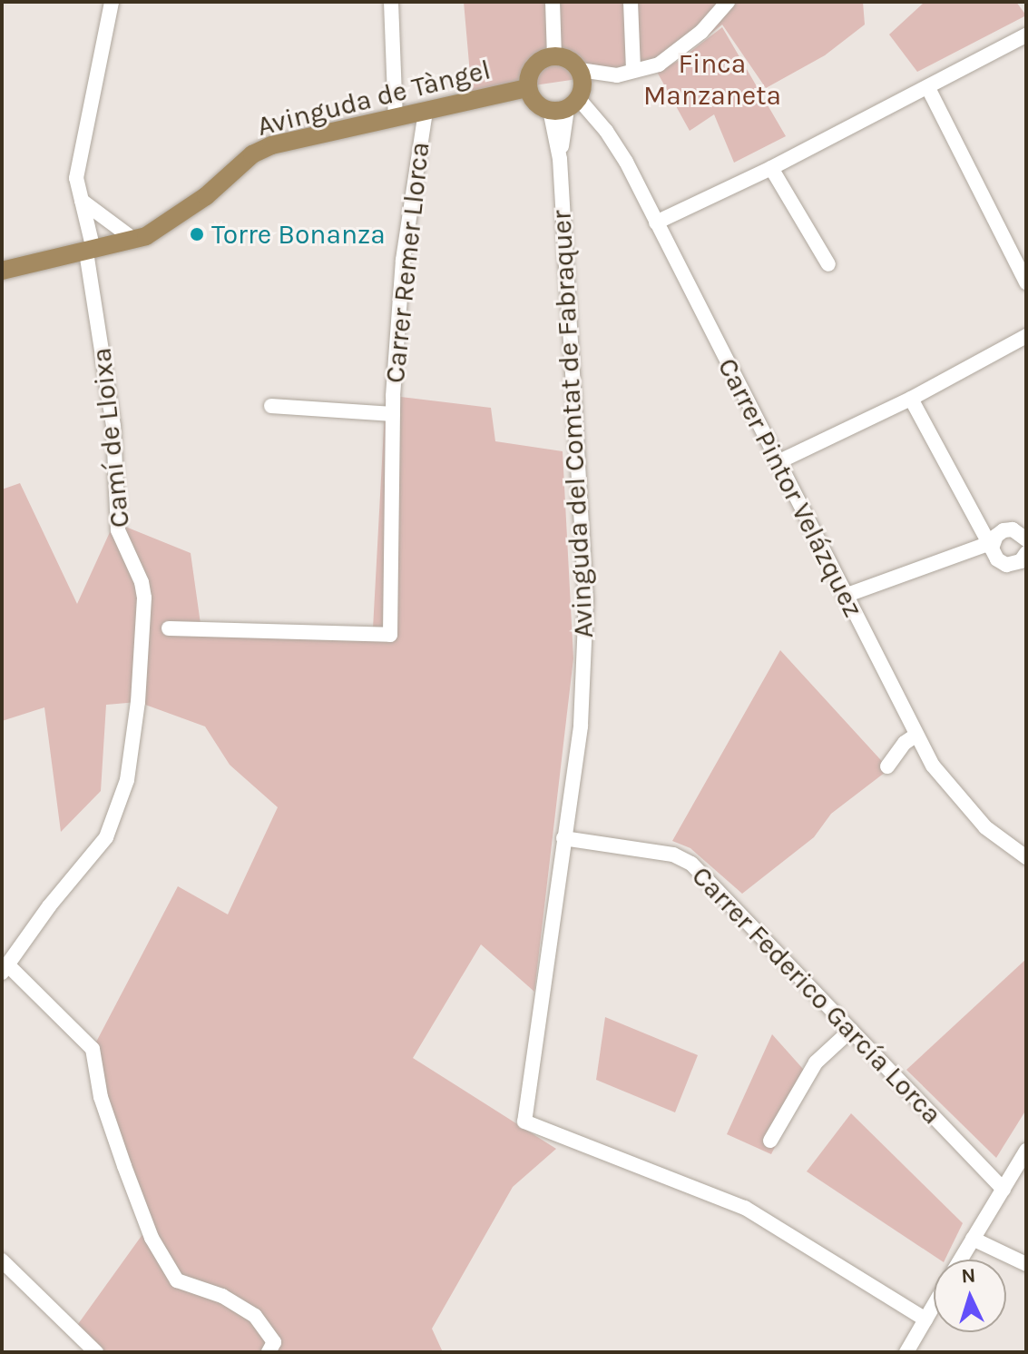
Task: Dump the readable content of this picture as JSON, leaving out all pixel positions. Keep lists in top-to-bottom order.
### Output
{
  "streets": {
    "main road": ["Avinguda de Tàngel"],
    "street": [
      "Carrer Remer Llorca",
      "Avinguda del Comtat de Fabraquer",
      "Camí de Lloixa",
      "Carrer Pintor Velázquez",
      "Carrer Federico García Lorca"
    ]
  },
  "crossings": [
    ["Avinguda de Tàngel", "Carrer Remer Llorca"],
    ["Avinguda de Tàngel", "Avinguda del Comtat de Fabraquer"],
    ["Avinguda de Tàngel", "Camí de Lloixa"],
    ["Avinguda de Tàngel", "Carrer Pintor Velázquez"],
    ["Avinguda del Comtat de Fabraquer", "Carrer Pintor Velázquez"],
    ["Avinguda del Comtat de Fabraquer", "Carrer Federico García Lorca"]
  ],
  "parks": ["Finca Manzaneta"],
  "places": ["Torre Bonanza"],
  "north": "top"
}
